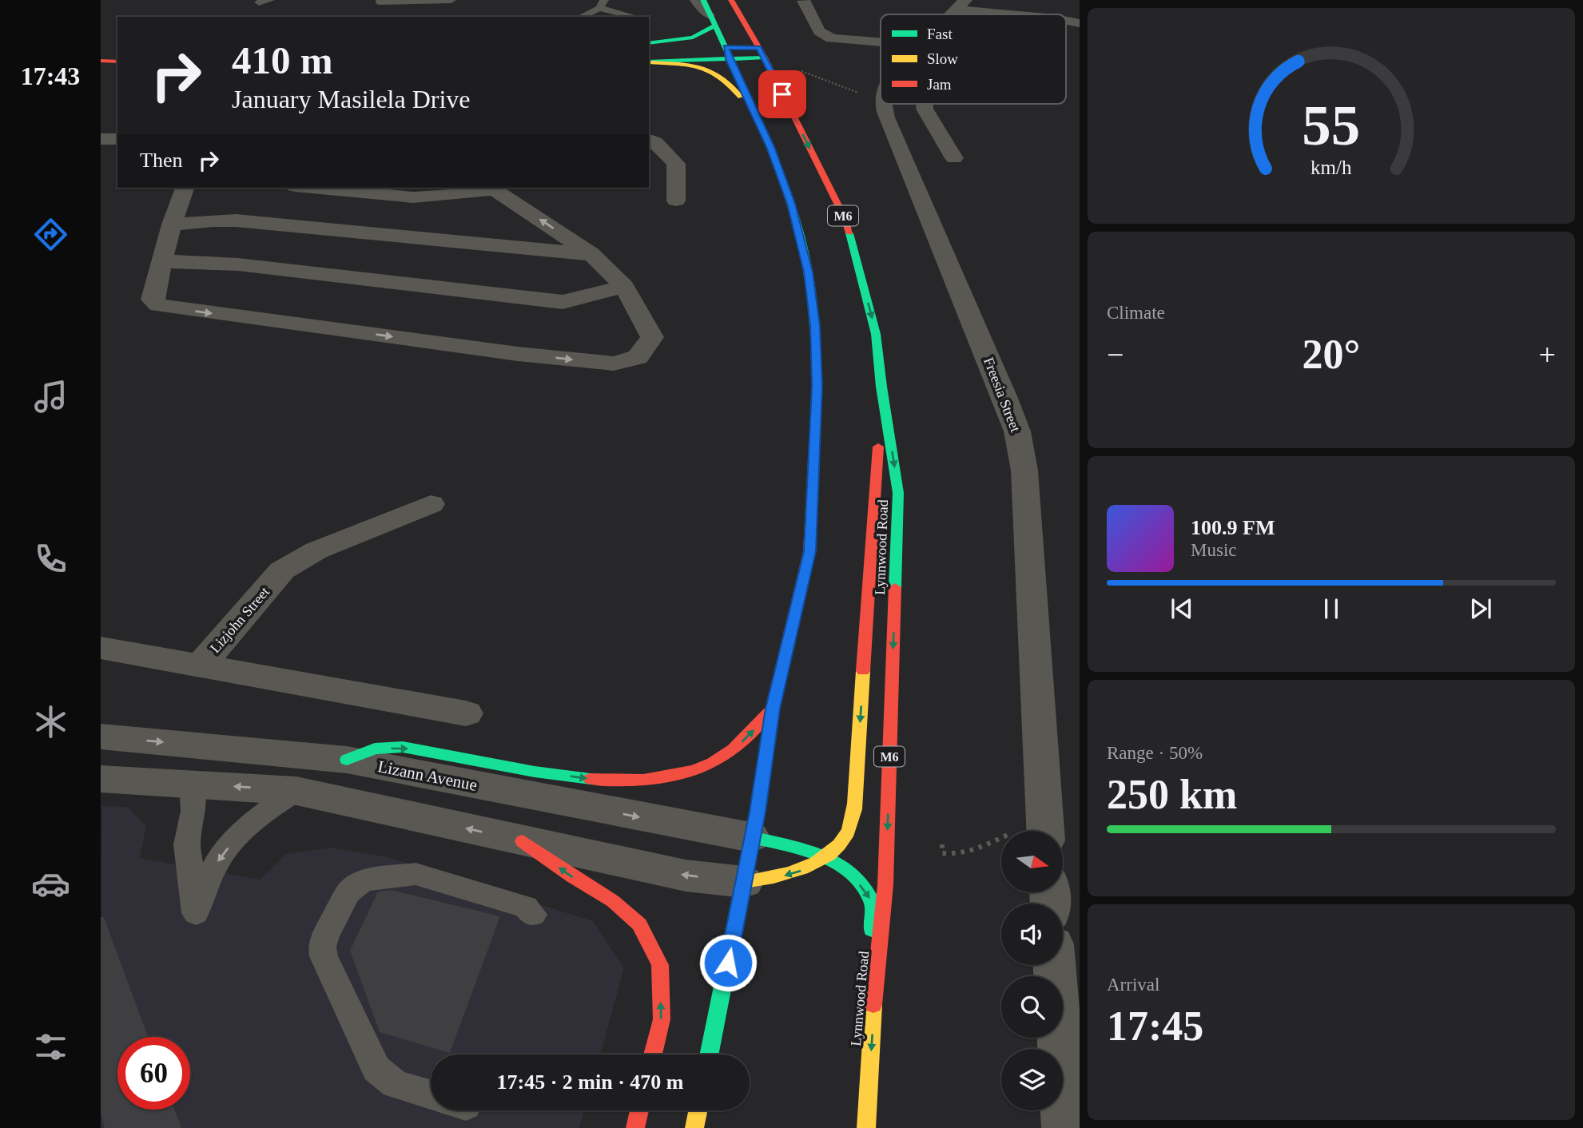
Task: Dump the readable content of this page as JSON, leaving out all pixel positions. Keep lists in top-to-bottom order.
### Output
{
  "streets": {
    "main road": ["M6", "Lynnwood Road"],
    "street": ["Freesia Street", "Lizjohn Street", "Lizann Avenue"]
  },
  "legend": ["Fast", "Slow", "Jam"],
  "north": "right",
  "page": {
    "tabs": "17:43",
    "turn": ["410 m", "January Masilela Drive"],
    "then": "Then",
    "tile": [
      "Climate",
      ["Range · 50%", "250 km"],
      ["Arrival", "17:45"]
    ],
    "heat": ["−", "20°", "+"],
    "song": ["100.9 FM", "Music"],
    "limit": "60",
    "trip": "17:45 · 2 min · 470 m",
    "gauge": ["55", "km/h"]
  }
}
